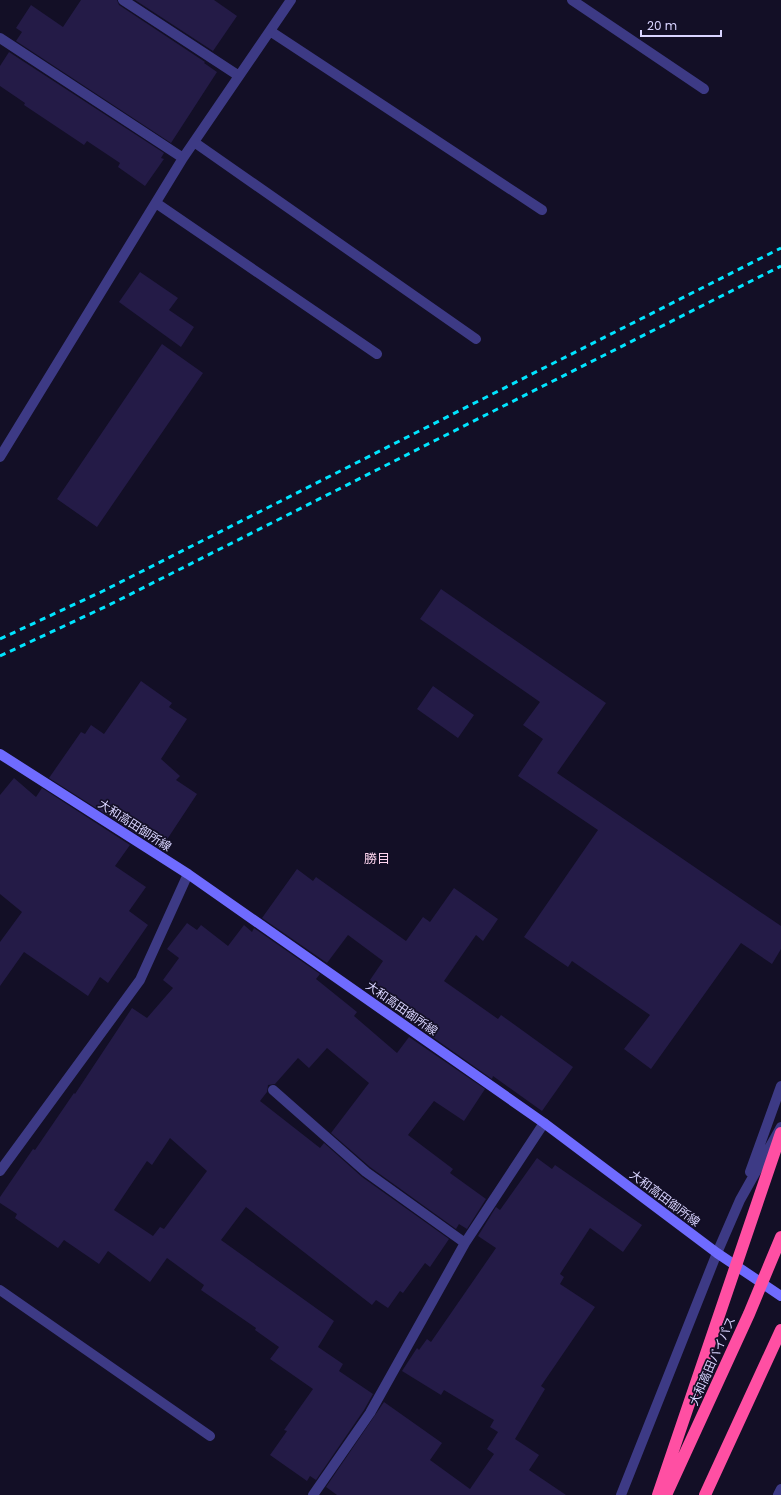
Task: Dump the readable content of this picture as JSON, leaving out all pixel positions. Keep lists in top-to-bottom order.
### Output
{
  "streets": {
    "highway": ["大和高田バイパス"],
    "main road": ["大和高田御所線"]
  },
  "districts": ["勝目"],
  "scale_bar": "20 m"
}
